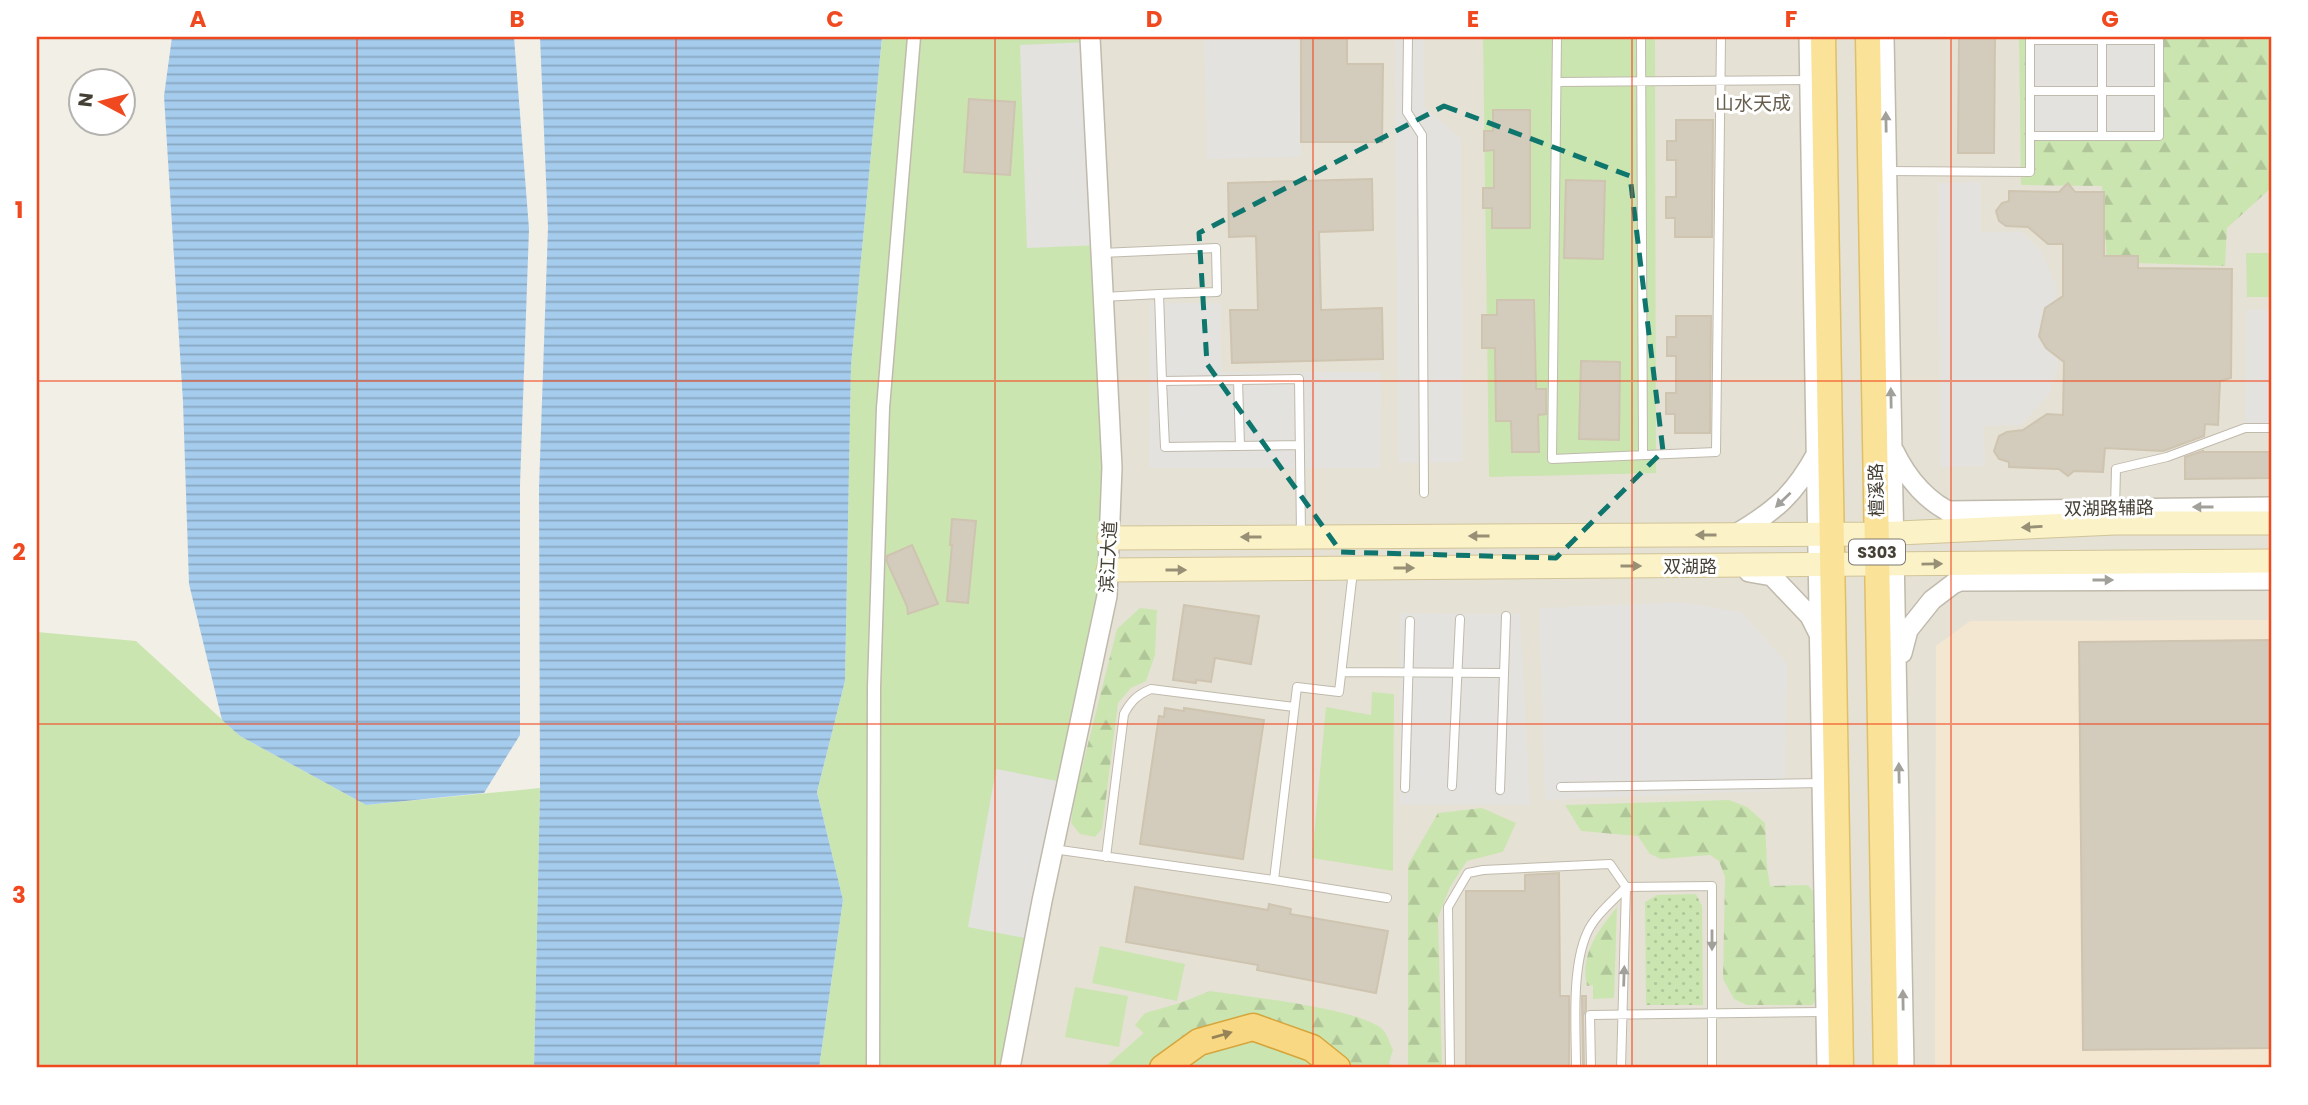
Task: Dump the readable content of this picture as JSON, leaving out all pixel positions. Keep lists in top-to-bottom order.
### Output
{
  "streets": {
    "main road": ["檀溪路", "S303", "双湖路"],
    "street": ["双湖路辅路", "滨江大道"]
  },
  "crossings": [
    ["檀溪路", "双湖路"],
    ["双湖路辅路", "双湖路"],
    ["S303", "双湖路"],
    ["滨江大道", "双湖路"]
  ],
  "districts": ["山水天成"],
  "north": "left",
  "grid": {
    "columns": [
      "A",
      "B",
      "C",
      "D",
      "E",
      "F",
      "G"
    ],
    "rows": ["1", "2", "3"]
  }
}
